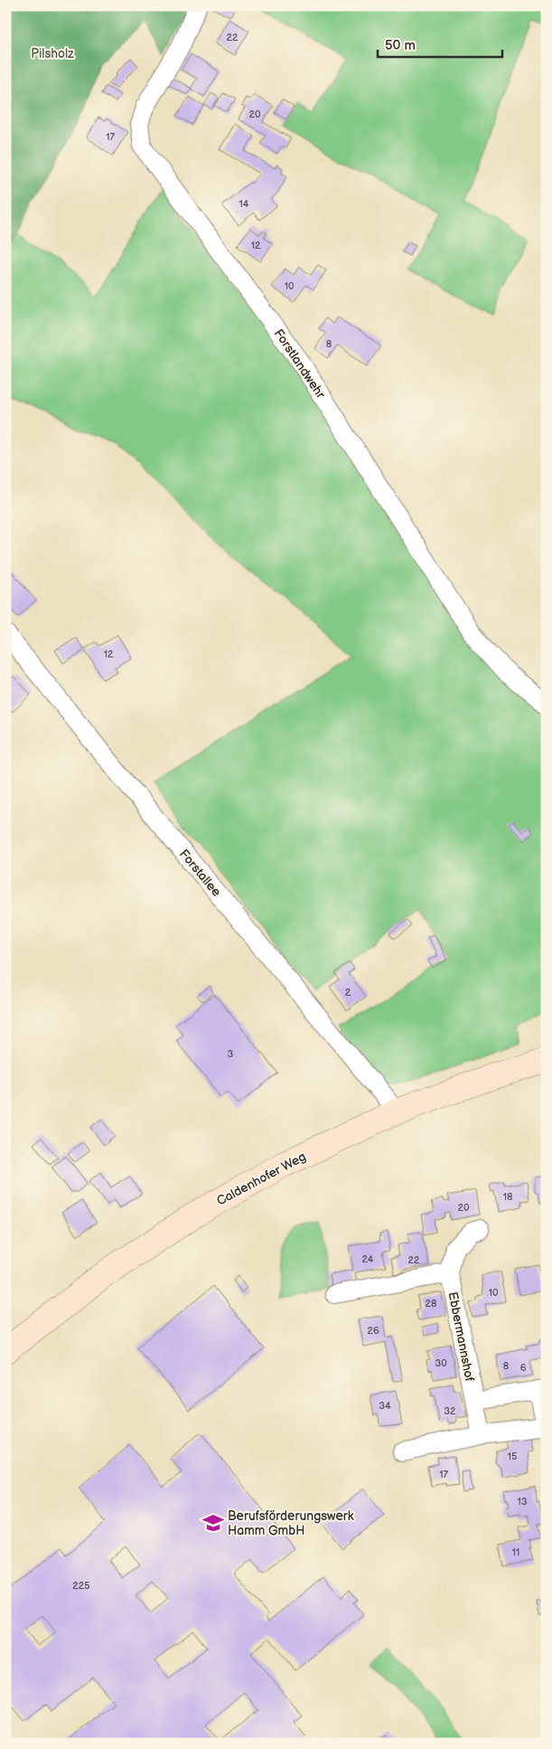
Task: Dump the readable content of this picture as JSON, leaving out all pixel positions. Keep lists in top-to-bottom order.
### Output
{
  "streets": {
    "main road": ["Caldenhofer Weg"],
    "street": ["Forstlandwehr", "Forstallee", "Ebbermannshof"]
  },
  "crossings": [
    ["Forstallee", "Caldenhofer Weg"]
  ],
  "parks": ["Pilsholz"],
  "places": {
    "school or university": ["Berufsförderungswerk Hamm GmbH"]
  },
  "house_numbers": [
    "22",
    "20",
    "17",
    "14",
    "12",
    "10",
    "8",
    "12",
    "2",
    "3",
    "18",
    "20",
    "24",
    "22",
    "10",
    "28",
    "26",
    "30",
    "8",
    "6",
    "34",
    "32",
    "15",
    "17",
    "13",
    "11",
    "225"
  ],
  "scale_bar": "50 m"
}
